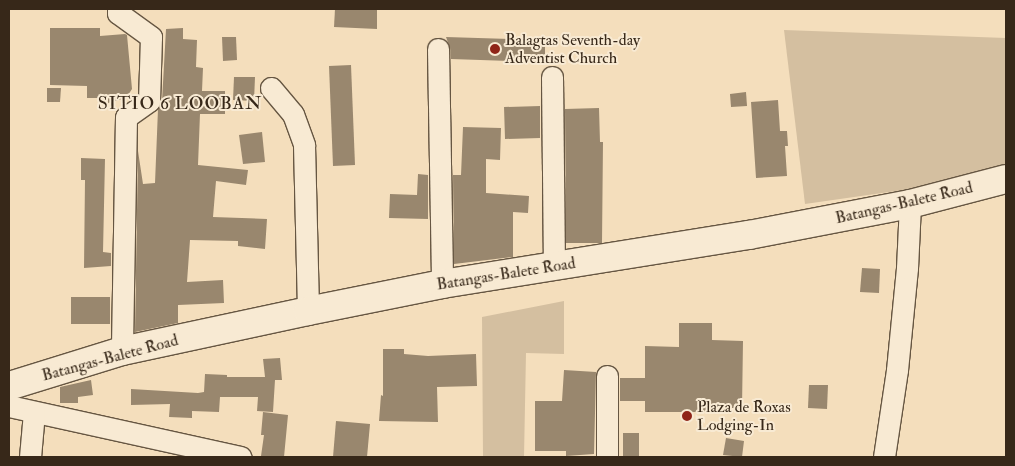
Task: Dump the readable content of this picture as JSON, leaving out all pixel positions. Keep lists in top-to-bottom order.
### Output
{
  "streets": {
    "main road": ["Batangas-Balete Road"]
  },
  "districts": ["SITIO 6 LOOBAN"],
  "places": ["Balagtas Seventh-day Adventist Church", "Plaza de Roxas Lodging-In"]
}
